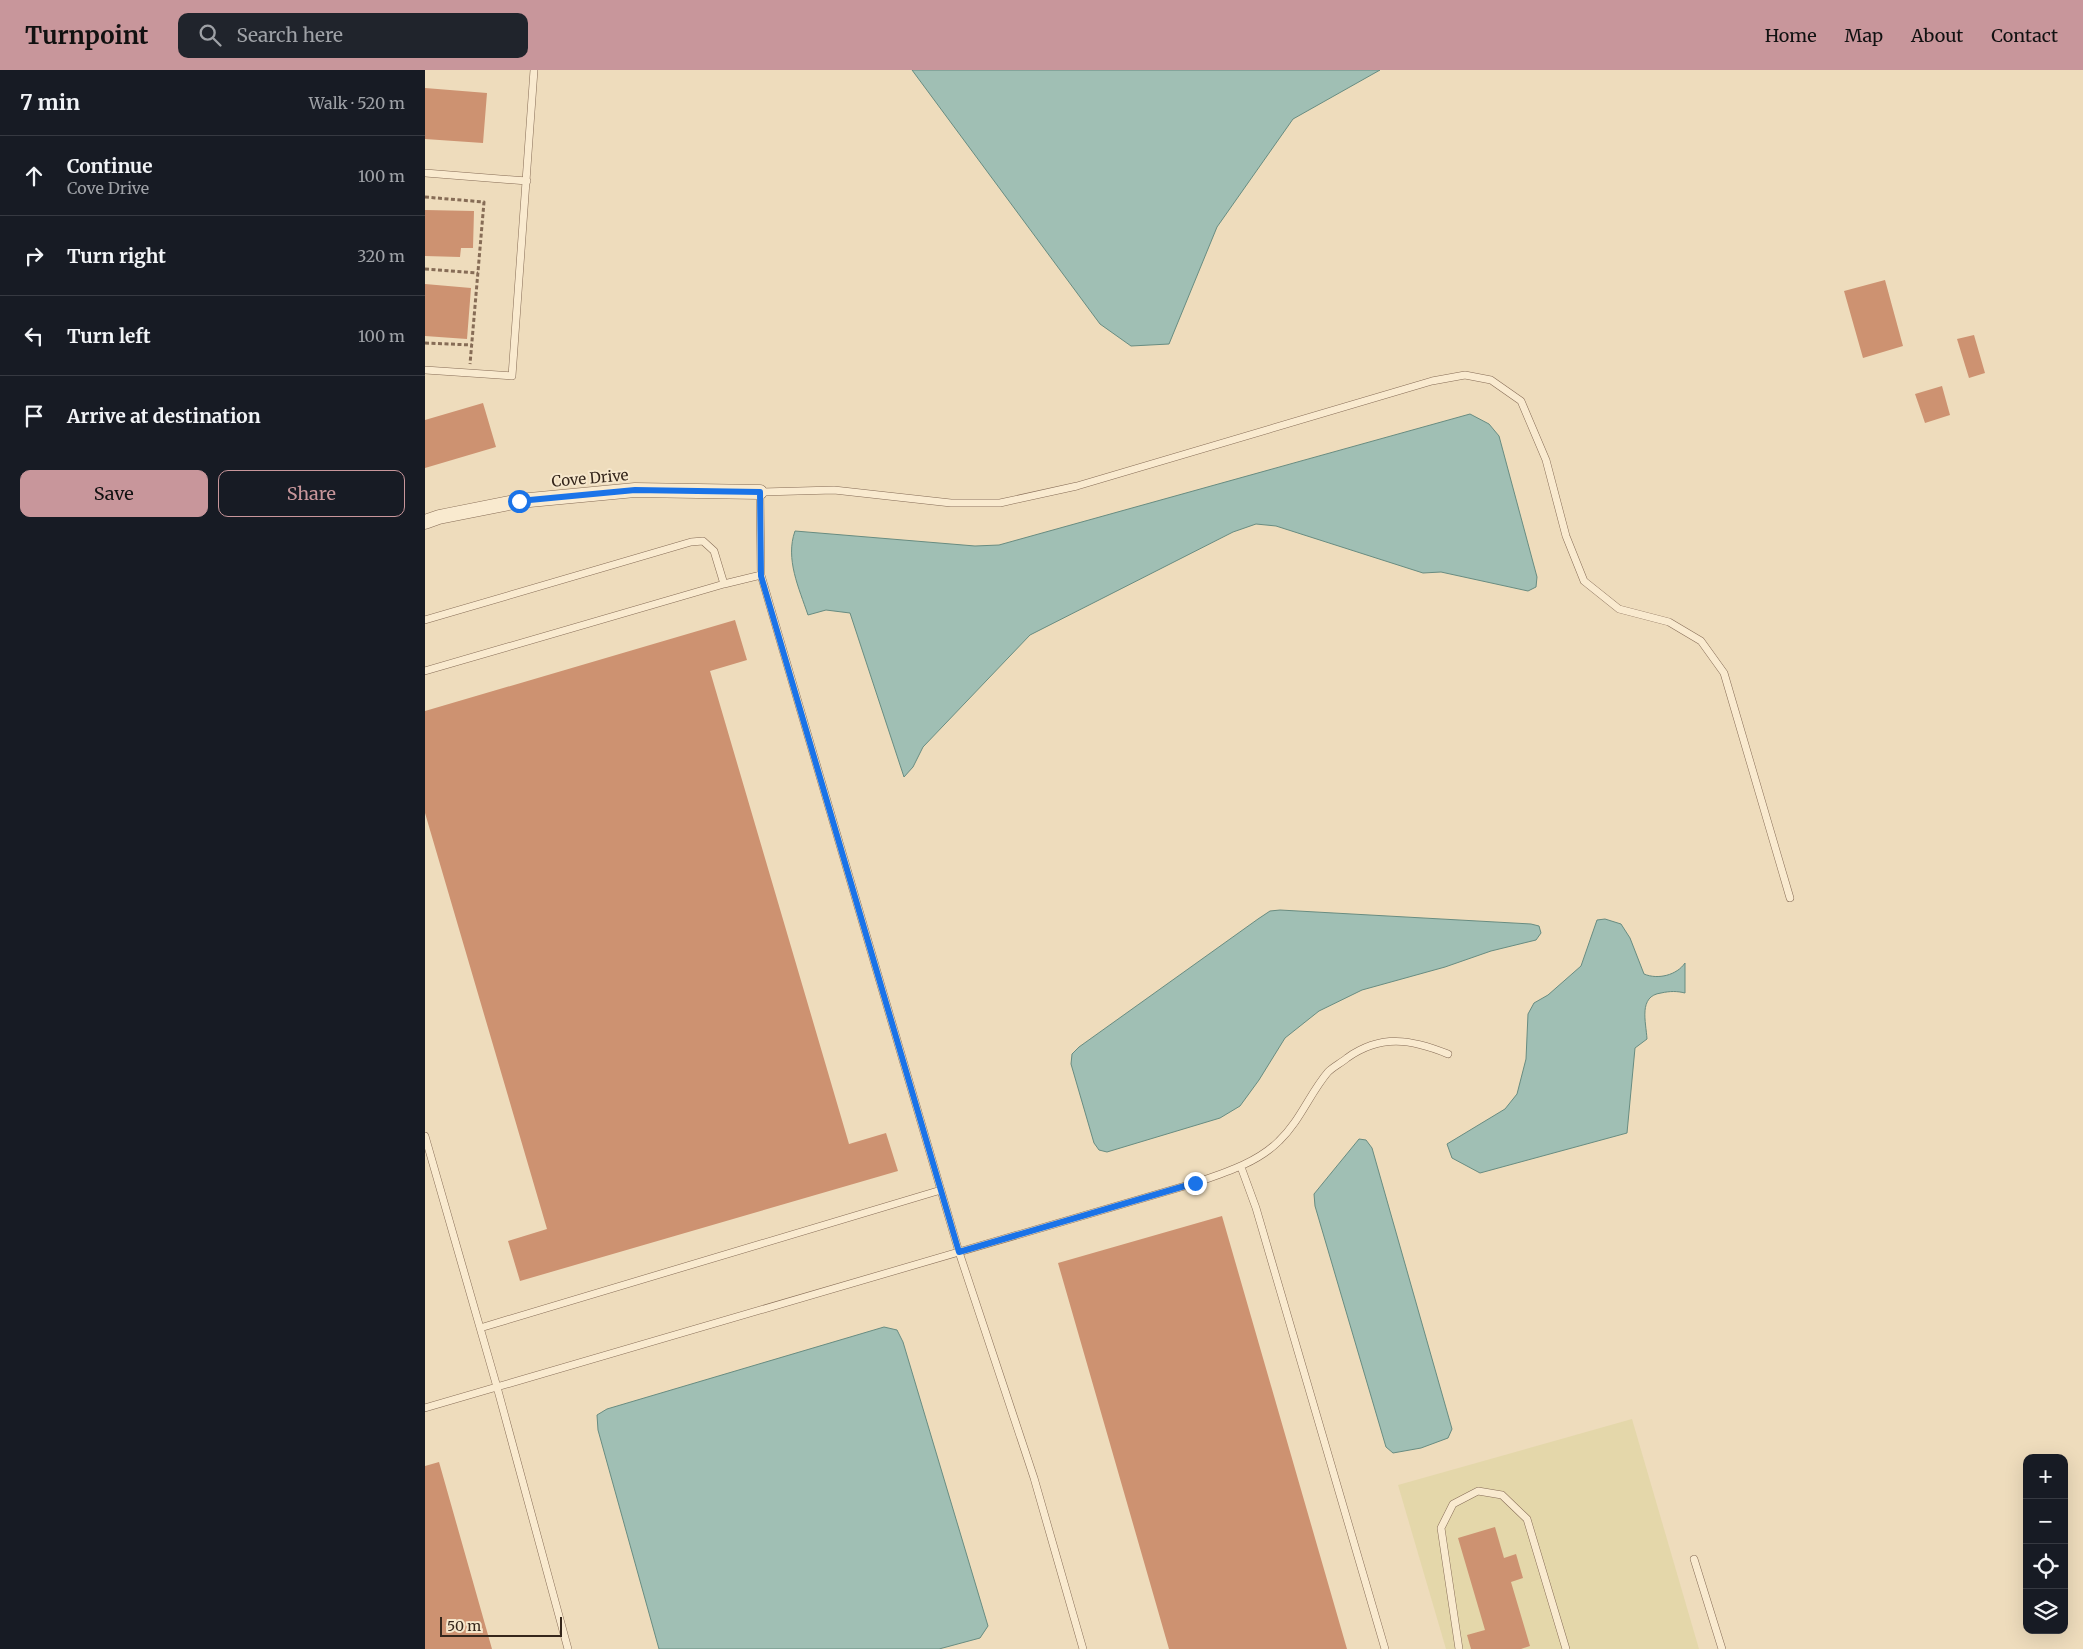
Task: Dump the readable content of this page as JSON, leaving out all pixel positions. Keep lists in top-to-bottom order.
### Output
{
  "streets": {
    "street": ["Cove Drive"]
  },
  "scale_bar": "50 m",
  "page": {
    "header": "Turnpoint",
    "search": "Search here",
    "nav": [
      "Home",
      "Map",
      "About",
      "Contact"
    ],
    "heading": ["7 min", "Walk · 520 m"],
    "list": [
      ["Continue", "Cove Drive", "100 m"],
      ["Turn right", "320 m"],
      ["Turn left", "100 m"],
      "Arrive at destination"
    ],
    "buttons": ["Save", "Share"],
    "map_buttons": ["+", "−"],
    "scale": "50 m"
  }
}
